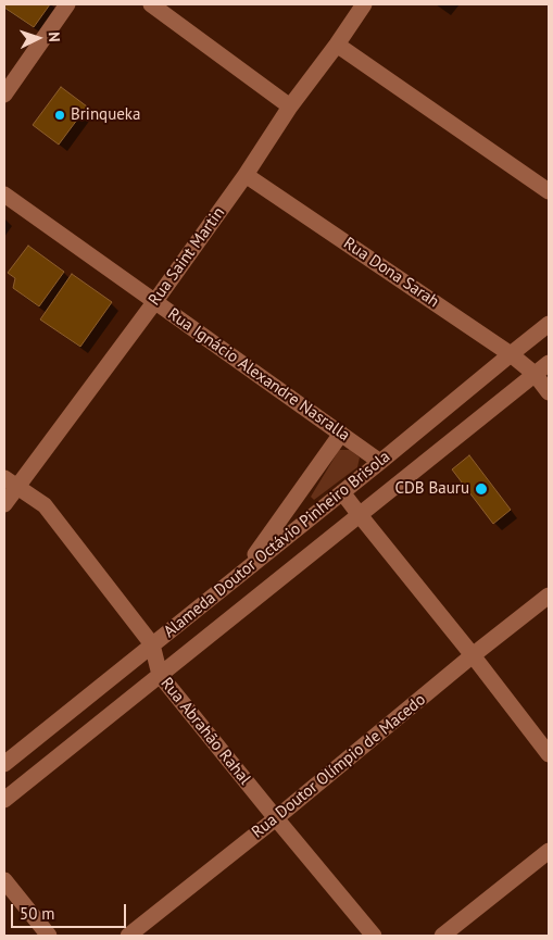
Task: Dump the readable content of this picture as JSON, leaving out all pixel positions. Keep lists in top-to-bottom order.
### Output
{
  "streets": {
    "street": [
      "Rua Saint Martin",
      "Rua Dona Sarah",
      "Rua Ignácio Alexandre Nasralla",
      "Alameda Doutor Octávio Pinheiro Brisola",
      "Rua Abrahão Rahal",
      "Rua Doutor Olímpio de Macedo"
    ]
  },
  "crossings": [
    ["Rua Saint Martin", "Rua Dona Sarah"],
    ["Rua Saint Martin", "Rua Ignácio Alexandre Nasralla"],
    ["Rua Saint Martin", "Rua Abrahão Rahal"],
    ["Rua Dona Sarah", "Alameda Doutor Octávio Pinheiro Brisola"],
    ["Rua Ignácio Alexandre Nasralla", "Alameda Doutor Octávio Pinheiro Brisola"],
    ["Alameda Doutor Octávio Pinheiro Brisola", "Rua Abrahão Rahal"],
    ["Rua Abrahão Rahal", "Rua Doutor Olímpio de Macedo"]
  ],
  "places": ["Brinqueka", "CDB Bauru"],
  "scale_bar": "50 m",
  "north": "right"
}
